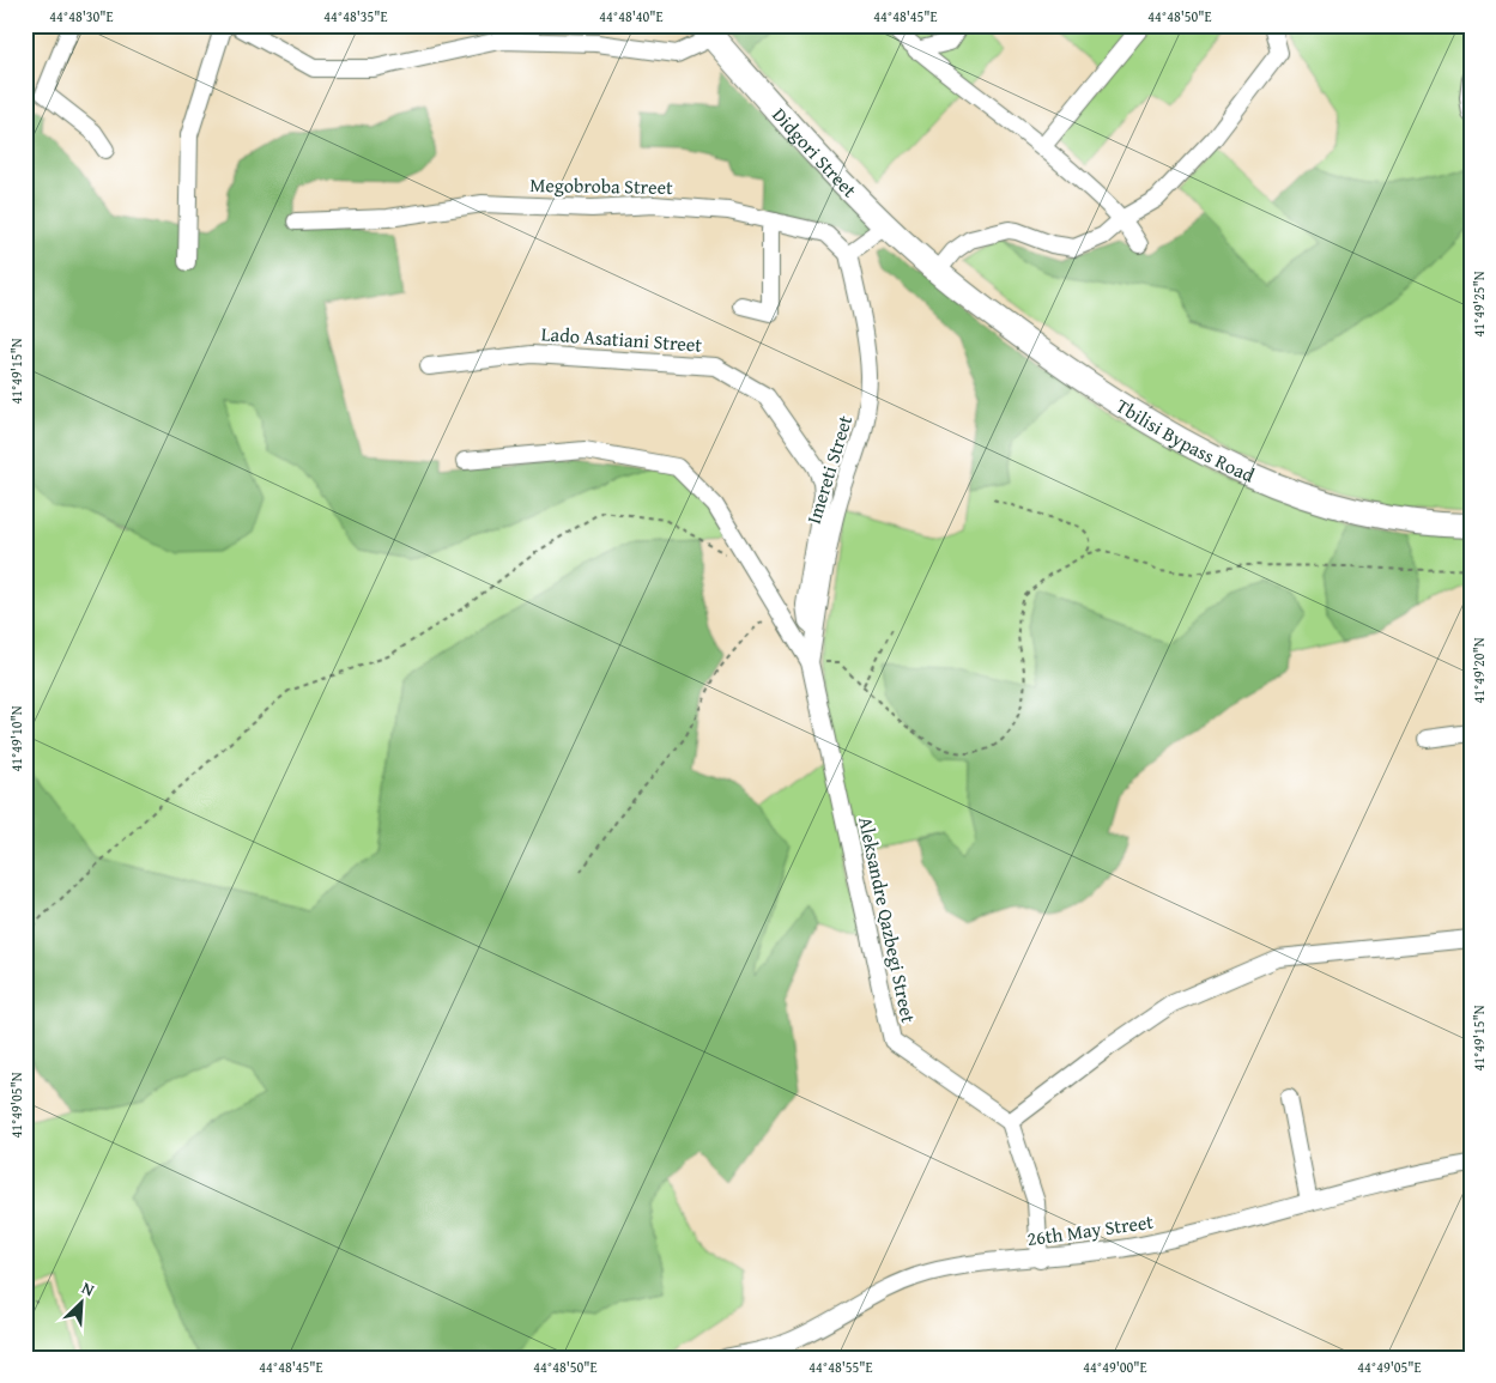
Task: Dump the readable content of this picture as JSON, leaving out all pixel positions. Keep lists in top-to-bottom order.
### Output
{
  "streets": {
    "highway": ["Didgori Street", "Tbilisi Bypass Road"],
    "street": [
      "Megobroba Street",
      "Lado Asatiani Street",
      "Imereti Street",
      "Aleksandre Qazbegi Street",
      "26th May Street"
    ]
  },
  "crossings": [
    ["Didgori Street", "Tbilisi Bypass Road"],
    ["Megobroba Street", "Imereti Street"],
    ["Lado Asatiani Street", "Imereti Street"],
    ["Imereti Street", "Aleksandre Qazbegi Street"]
  ],
  "north": "top right",
  "coordinates": [
    "44°48'30\"E",
    "44°48'35\"E",
    "44°48'40\"E",
    "44°48'45\"E",
    "44°48'50\"E",
    "41°49'25\"N",
    "41°49'15\"N",
    "41°49'20\"N",
    "41°49'10\"N",
    "41°49'05\"N",
    "44°48'55\"E",
    "44°49'00\"E",
    "44°49'05\"E"
  ]
}
